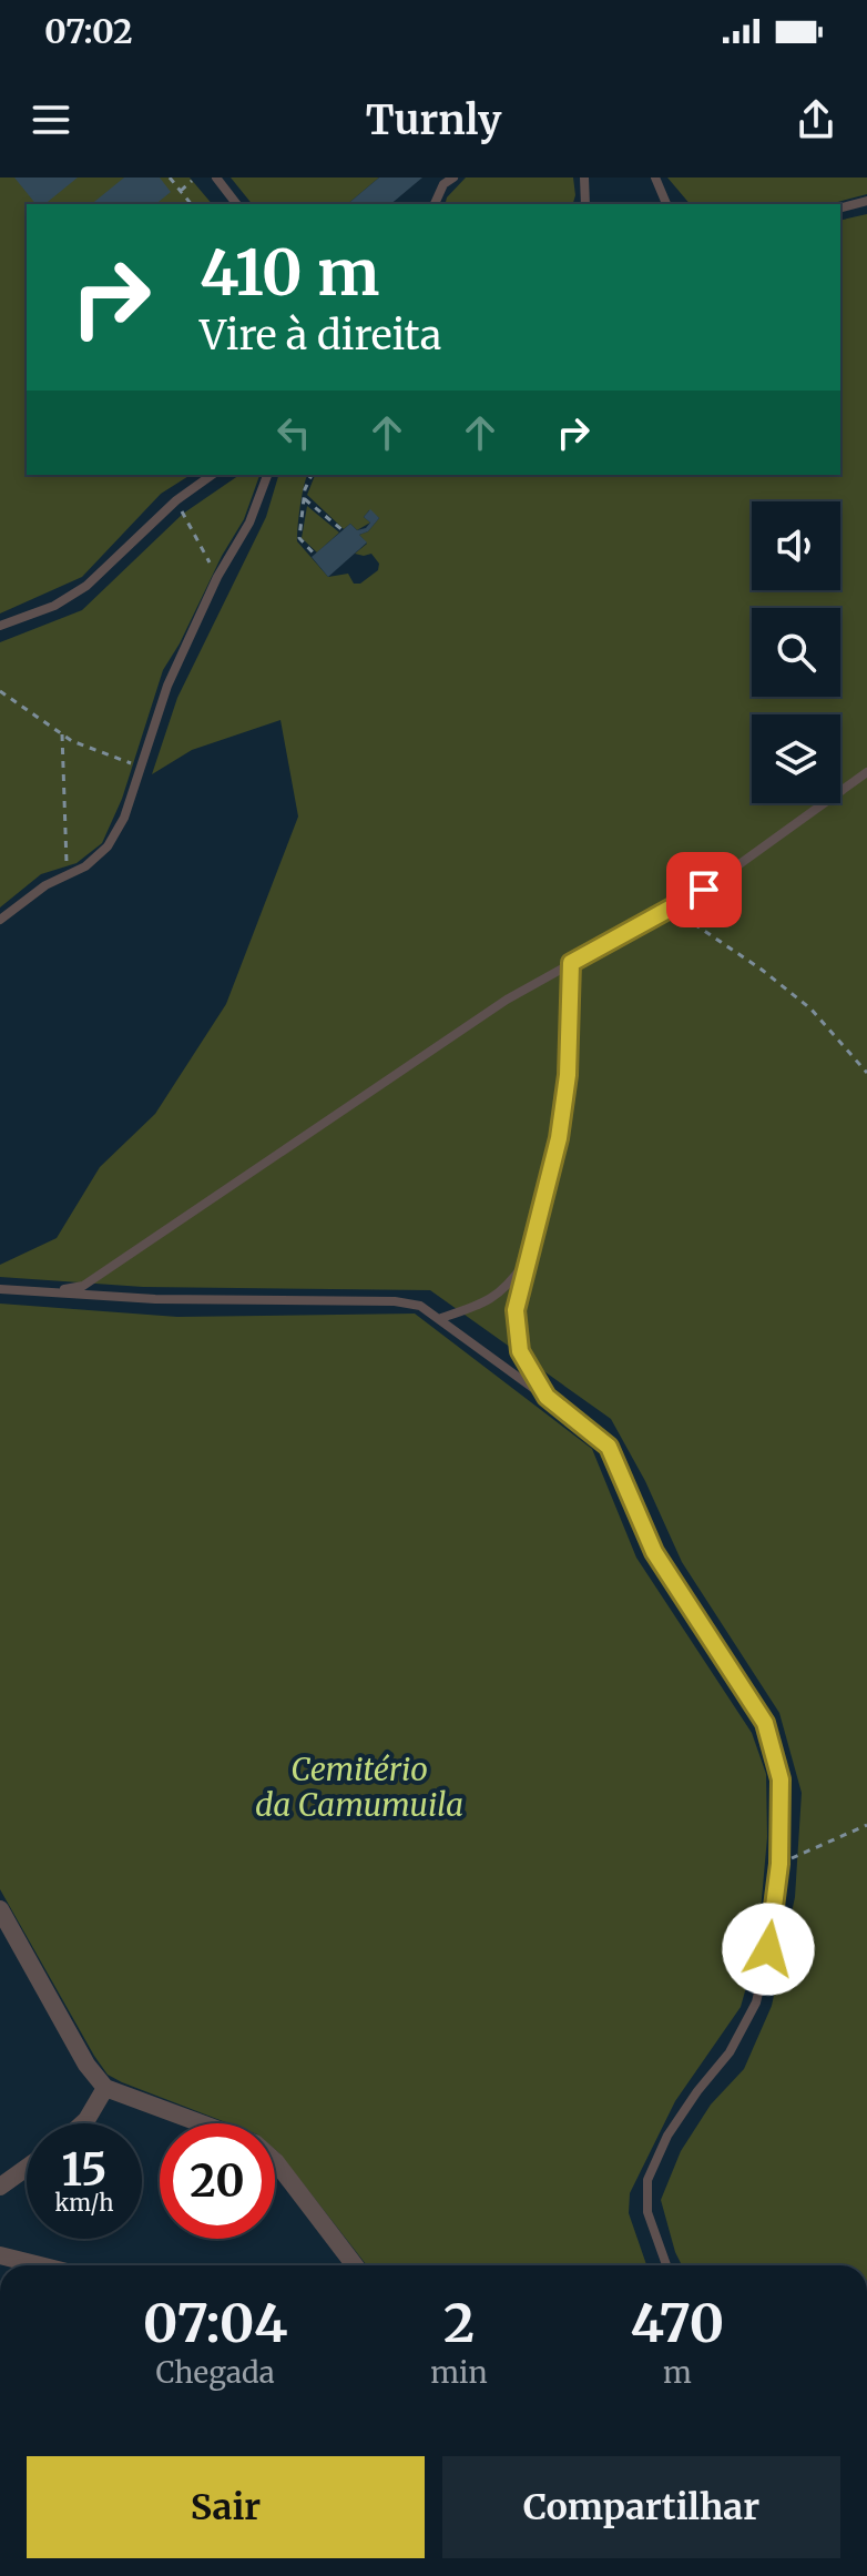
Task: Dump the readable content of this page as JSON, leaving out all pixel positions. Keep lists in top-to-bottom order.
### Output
{
  "parks": ["Cemitério da Camumuila"],
  "page": {
    "status": "07:02",
    "header": "Turnly",
    "turn": ["410 m", "Vire à direita"],
    "speed": "15 km/h",
    "limit": "20",
    "eta": [
      "07:04",
      "Chegada",
      "2",
      "min",
      "470",
      "m"
    ],
    "buttons": ["Sair", "Compartilhar"]
  }
}
